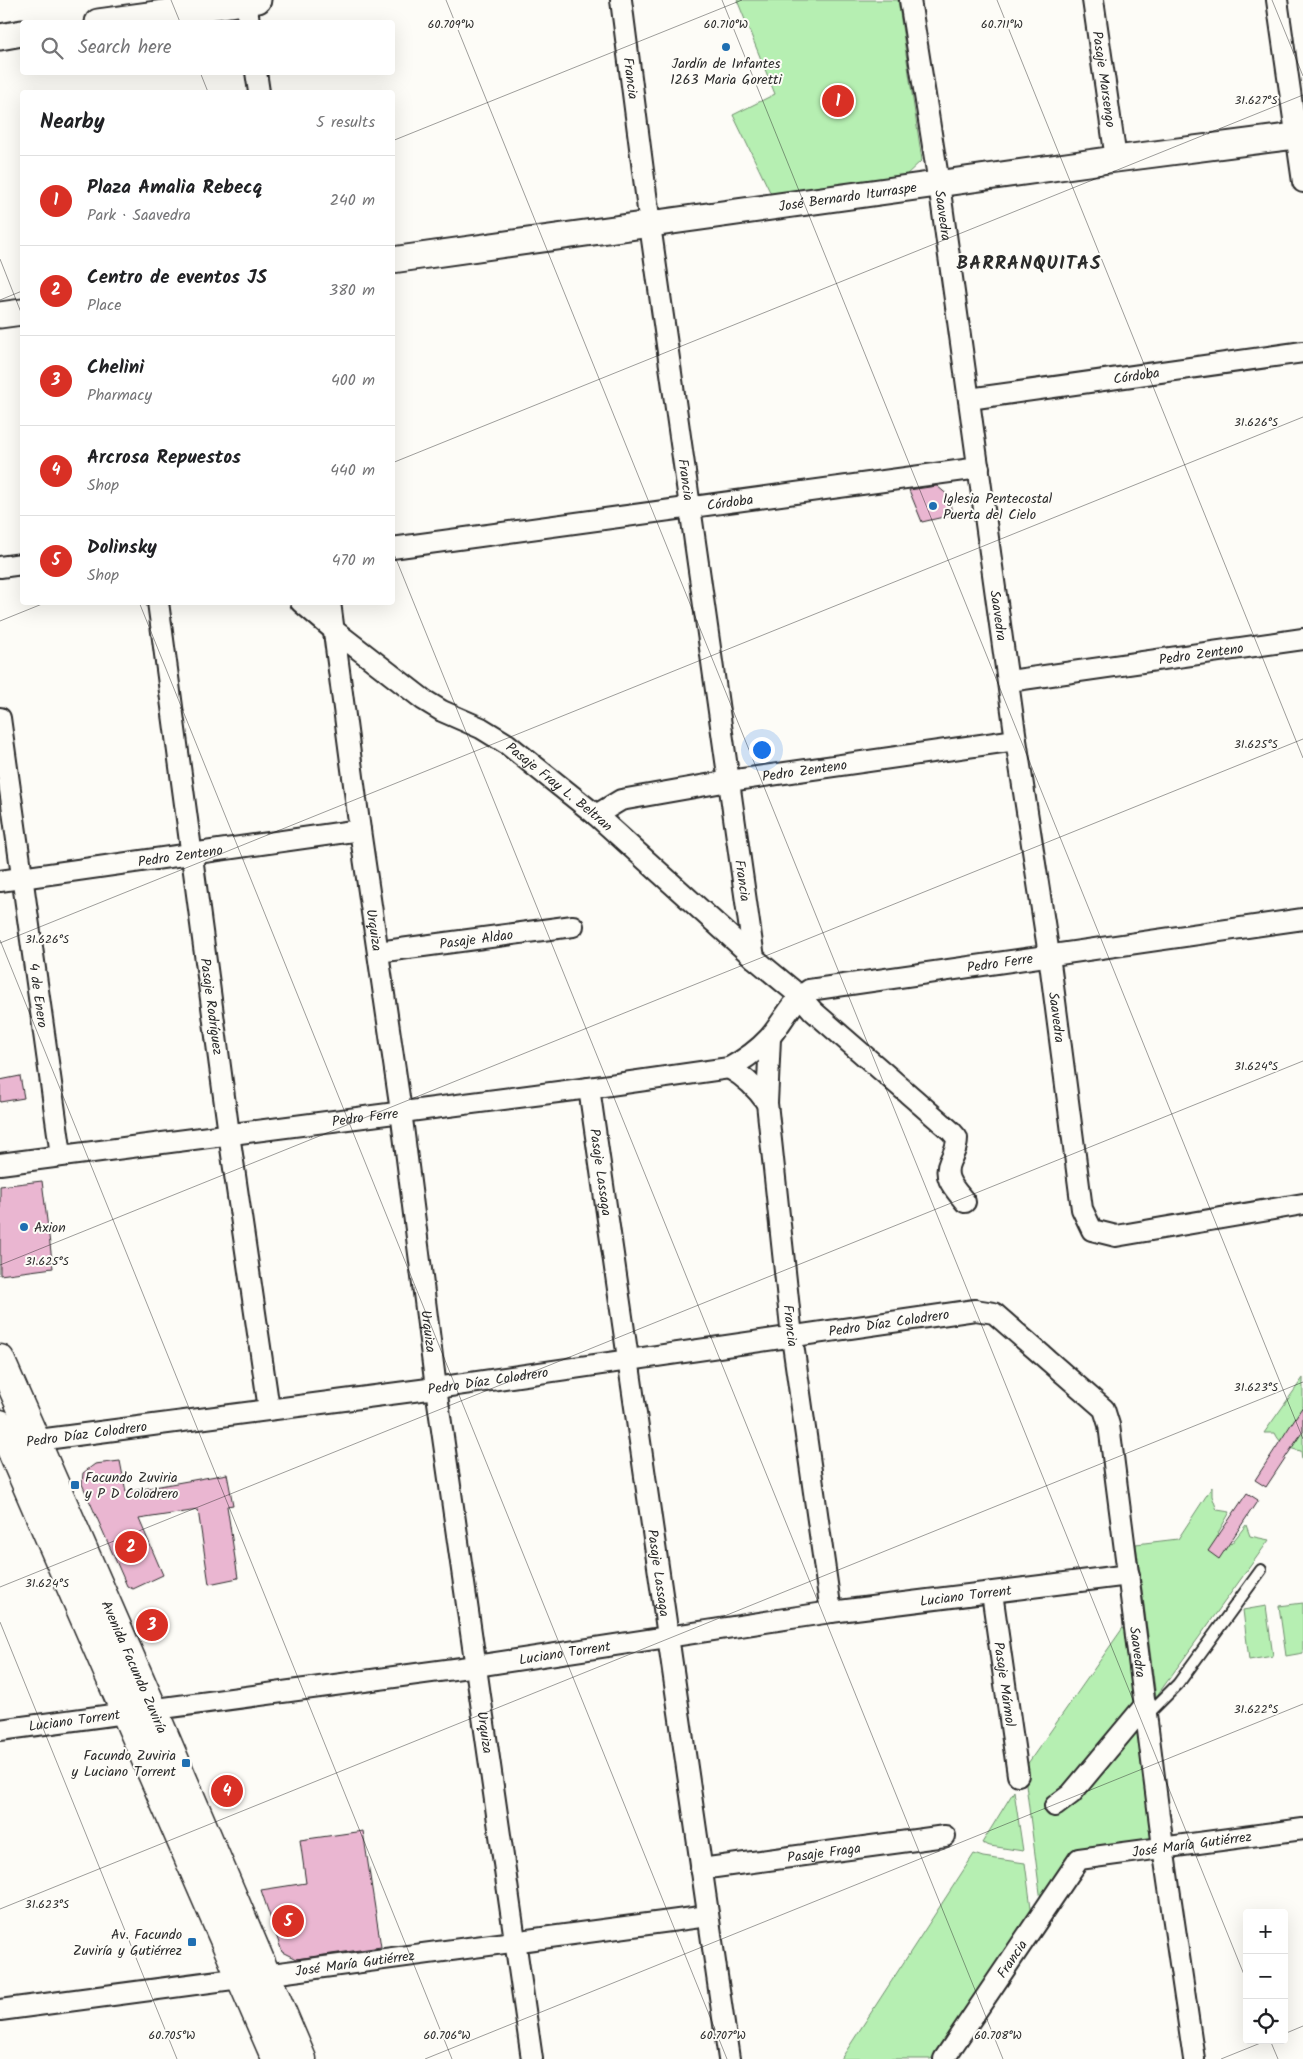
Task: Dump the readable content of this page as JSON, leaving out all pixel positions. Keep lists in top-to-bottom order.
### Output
{
  "streets": {
    "main road": ["Avenida Facundo Zuviría"],
    "street": [
      "Francia",
      "Pasaje Marsengo",
      "José Bernardo Iturraspe",
      "Saavedra",
      "Córdoba",
      "Pedro Zenteno",
      "Pasaje Fray L. Beltran",
      "Urquiza",
      "Pasaje Aldao",
      "Pedro Ferre",
      "4 de Enero",
      "Pasaje Rodríguez",
      "Pasaje Lassaga",
      "Pedro Díaz Colodrero",
      "Luciano Torrent",
      "Pasaje Mármol",
      "José María Gutiérrez",
      "Pasaje Fraga"
    ]
  },
  "crossings": [
    ["Francia", "José Bernardo Iturraspe"],
    ["Francia", "Córdoba"],
    ["Francia", "Pedro Zenteno"],
    ["Francia", "Pasaje Fray L. Beltran"],
    ["Francia", "Pedro Ferre"],
    ["Francia", "Pedro Díaz Colodrero"],
    ["Francia", "Luciano Torrent"],
    ["Francia", "José María Gutiérrez"],
    ["Pasaje Marsengo", "José Bernardo Iturraspe"],
    ["José Bernardo Iturraspe", "Saavedra"],
    ["Saavedra", "Córdoba"],
    ["Saavedra", "Pedro Zenteno"],
    ["Saavedra", "Pedro Ferre"],
    ["Saavedra", "Pedro Díaz Colodrero"],
    ["Saavedra", "Luciano Torrent"],
    ["Saavedra", "José María Gutiérrez"],
    ["Pedro Zenteno", "Pasaje Fray L. Beltran"],
    ["Pedro Zenteno", "Urquiza"],
    ["Pedro Zenteno", "4 de Enero"],
    ["Pedro Zenteno", "Pasaje Rodríguez"],
    ["Pasaje Fray L. Beltran", "Urquiza"],
    ["Pasaje Fray L. Beltran", "Pedro Ferre"],
    ["Urquiza", "Pasaje Aldao"],
    ["Urquiza", "Pedro Ferre"],
    ["Urquiza", "Pedro Díaz Colodrero"],
    ["Urquiza", "Luciano Torrent"],
    ["Urquiza", "José María Gutiérrez"],
    ["Pedro Ferre", "4 de Enero"],
    ["Pedro Ferre", "Pasaje Rodríguez"],
    ["Pedro Ferre", "Pasaje Lassaga"],
    ["Pasaje Rodríguez", "Pedro Díaz Colodrero"],
    ["Pasaje Lassaga", "Pedro Díaz Colodrero"],
    ["Pasaje Lassaga", "Luciano Torrent"],
    ["Pasaje Lassaga", "José María Gutiérrez"],
    ["Pasaje Lassaga", "Pasaje Fraga"],
    ["Pedro Díaz Colodrero", "Avenida Facundo Zuviría"],
    ["Luciano Torrent", "Avenida Facundo Zuviría"],
    ["Luciano Torrent", "Pasaje Mármol"],
    ["Avenida Facundo Zuviría", "José María Gutiérrez"]
  ],
  "districts": ["BARRANQUITAS"],
  "places": {
    "other": ["Jardín de Infantes 1263 Maria Goretti", "Iglesia Pentecostal Puerta del Cielo", "Axion"],
    "transit": ["Facundo Zuviria y P D Colodrero", "Facundo Zuviria y Luciano Torrent", "Av. Facundo Zuviría y Gutiérrez"]
  },
  "page": {
    "search": "Search here",
    "pins": [
      "1",
      "2",
      "3",
      "4",
      "5"
    ],
    "heading": ["Nearby", "5 results"],
    "list": [
      {
        "mark": "1",
        "name": "Plaza Amalia Rebecq",
        "note": "Park · Saavedra",
        "value": "240 m"
      },
      {
        "mark": "2",
        "name": "Centro de eventos JS",
        "note": "Place",
        "value": "380 m"
      },
      {
        "mark": "3",
        "name": "Chelini",
        "note": "Pharmacy",
        "value": "400 m"
      },
      {
        "mark": "4",
        "name": "Arcrosa Repuestos",
        "note": "Shop",
        "value": "440 m"
      },
      {
        "mark": "5",
        "name": "Dolinsky",
        "note": "Shop",
        "value": "470 m"
      }
    ],
    "map_buttons": ["+", "−"]
  },
  "coordinates": [
    "60.709°W",
    "60.710°W",
    "60.711°W",
    "31.627°S",
    "31.626°S",
    "31.625°S",
    "31.624°S",
    "31.623°S",
    "31.622°S",
    "60.705°W",
    "60.706°W",
    "60.707°W",
    "60.708°W"
  ]
}
